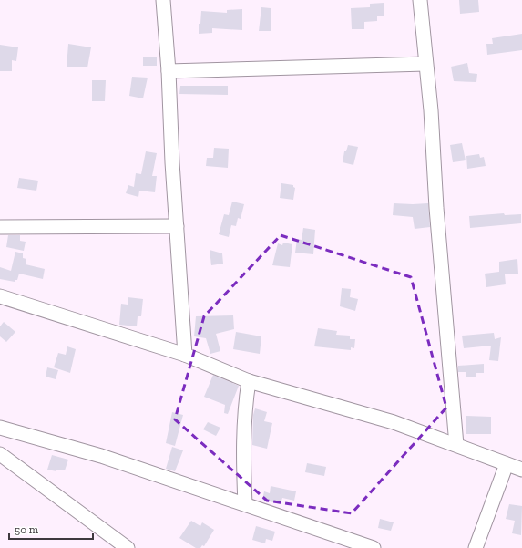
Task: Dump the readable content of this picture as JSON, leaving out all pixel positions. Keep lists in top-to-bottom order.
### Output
{
  "scale_bar": "50 m"
}
